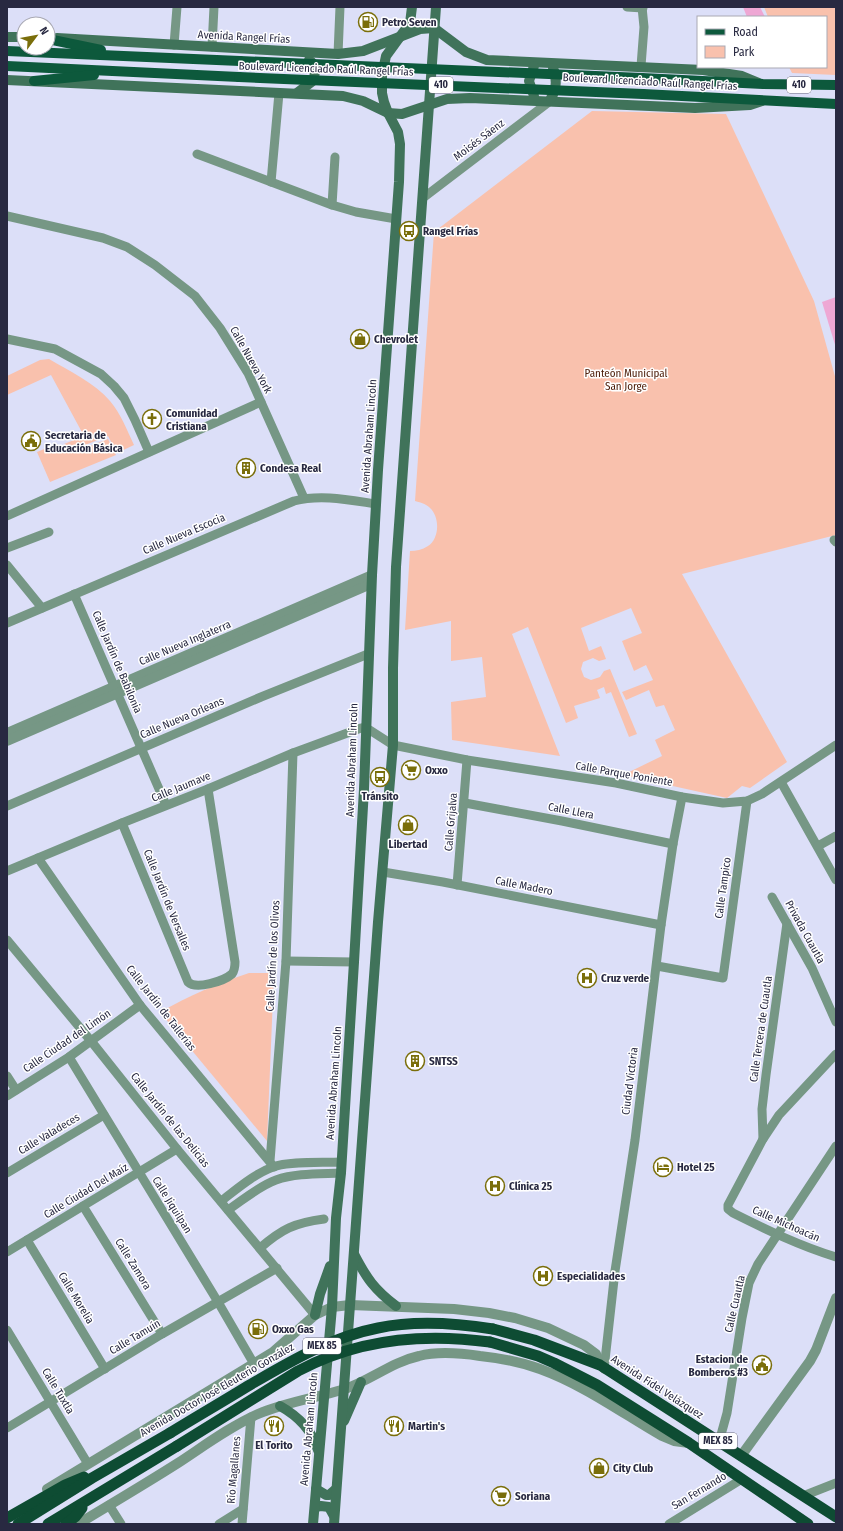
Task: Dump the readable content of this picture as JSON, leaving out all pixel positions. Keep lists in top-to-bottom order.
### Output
{
  "streets": {
    "highway": ["MEX 85", "Avenida Fidel Velázquez", "Avenida Doctor José Eleuterio González"],
    "main road": [
      "Avenida Rangel Frías",
      "Boulevard Licenciado Raúl Rangel Frías",
      "410",
      "Avenida Abraham Lincoln"
    ],
    "street": [
      "Moisés Sáenz",
      "Calle Nueva York",
      "Calle Nueva Escocia",
      "Calle Nueva Inglaterra",
      "Calle Jardín de Babilonia",
      "Calle Nueva Orleans",
      "Calle Parque Poniente",
      "Calle Jaumave",
      "Calle Llera",
      "Calle Grijalva",
      "Calle Madero",
      "Calle Tampico",
      "Calle Jardín de Versalles",
      "Privada Cuautla",
      "Calle Jardín de los Olivos",
      "Calle Jardín de Tallerías",
      "Calle Tercera de Cuautla",
      "Calle Ciudad del Limón",
      "Ciudad Victoria",
      "Calle Jardín de las Delicias",
      "Calle Valadeces",
      "Calle Ciudad Del Maíz",
      "Calle Jiquilpan",
      "Calle Michoacán",
      "Calle Zamora",
      "Calle Morelia",
      "Calle Cuautla",
      "Calle Tamuín",
      "Calle Tuxtla",
      "Río Magallanes",
      "San Fernando"
    ]
  },
  "crossings": [
    ["Avenida Rangel Frías", "Avenida Abraham Lincoln"],
    ["Calle Nueva York", "Calle Nueva Escocia"],
    ["Avenida Abraham Lincoln", "Calle Nueva Escocia"],
    ["Avenida Abraham Lincoln", "Calle Nueva Inglaterra"],
    ["Avenida Abraham Lincoln", "Calle Nueva Orleans"],
    ["Avenida Abraham Lincoln", "Calle Jaumave"],
    ["Calle Nueva Escocia", "Calle Jardín de Babilonia"],
    ["Calle Nueva Inglaterra", "Calle Jardín de Babilonia"],
    ["Calle Jardín de Babilonia", "Calle Nueva Orleans"],
    ["Calle Jardín de Babilonia", "Calle Jaumave"],
    ["Calle Parque Poniente", "Calle Grijalva"],
    ["Calle Parque Poniente", "Calle Tampico"],
    ["Calle Parque Poniente", "Ciudad Victoria"],
    ["Calle Jaumave", "Calle Jardín de Versalles"],
    ["Calle Jaumave", "Calle Jardín de los Olivos"],
    ["Calle Jaumave", "Calle Jardín de Tallerías"],
    ["Calle Llera", "Calle Grijalva"],
    ["Calle Llera", "Ciudad Victoria"],
    ["Calle Grijalva", "Calle Madero"],
    ["Calle Madero", "Ciudad Victoria"],
    ["Calle Tampico", "Ciudad Victoria"],
    ["Privada Cuautla", "Calle Tercera de Cuautla"],
    ["Calle Jardín de los Olivos", "Calle Jardín de Tallerías"],
    ["Calle Jardín de Tallerías", "Calle Ciudad del Limón"],
    ["Calle Tercera de Cuautla", "Calle Michoacán"],
    ["Calle Ciudad del Limón", "Calle Jardín de las Delicias"],
    ["Calle Ciudad del Limón", "Calle Jiquilpan"],
    ["Ciudad Victoria", "Avenida Fidel Velázquez"],
    ["Calle Jardín de las Delicias", "Calle Ciudad Del Maíz"],
    ["Calle Jardín de las Delicias", "Calle Tamuín"],
    ["Calle Valadeces", "Calle Jiquilpan"],
    ["Calle Ciudad Del Maíz", "Calle Jiquilpan"],
    ["Calle Ciudad Del Maíz", "Calle Zamora"],
    ["Calle Ciudad Del Maíz", "Calle Morelia"],
    ["Calle Jiquilpan", "Calle Tamuín"],
    ["Calle Michoacán", "Calle Cuautla"],
    ["Calle Zamora", "Calle Tamuín"],
    ["Calle Morelia", "Calle Tamuín"],
    ["Calle Cuautla", "Avenida Fidel Velázquez"],
    ["Calle Tamuín", "Calle Tuxtla"],
    ["MEX 85", "San Fernando"],
    ["Avenida Fidel Velázquez", "Avenida Doctor José Eleuterio González"]
  ],
  "parks": ["Panteón Municipal San Jorge"],
  "places": {
    "fuel station": ["Petro Seven", "Oxxo Gas"],
    "bus stop": ["Rangel Frías", "Tránsito"],
    "shop": ["Chevrolet", "Libertad", "City Club"],
    "church": ["Comunidad Cristiana"],
    "public building": ["Secretaria de Educación Básica", "Estacion de Bomberos #3"],
    "building": ["Condesa Real", "SNTSS"],
    "supermarket": ["Oxxo", "Soriana"],
    "hospital": ["Cruz verde", "Clínica 25", "Especialidades"],
    "hotel": ["Hotel 25"],
    "restaurant": ["El Torito", "Martin's"]
  },
  "legend": ["Road", "Park"],
  "north": "top right"
}
